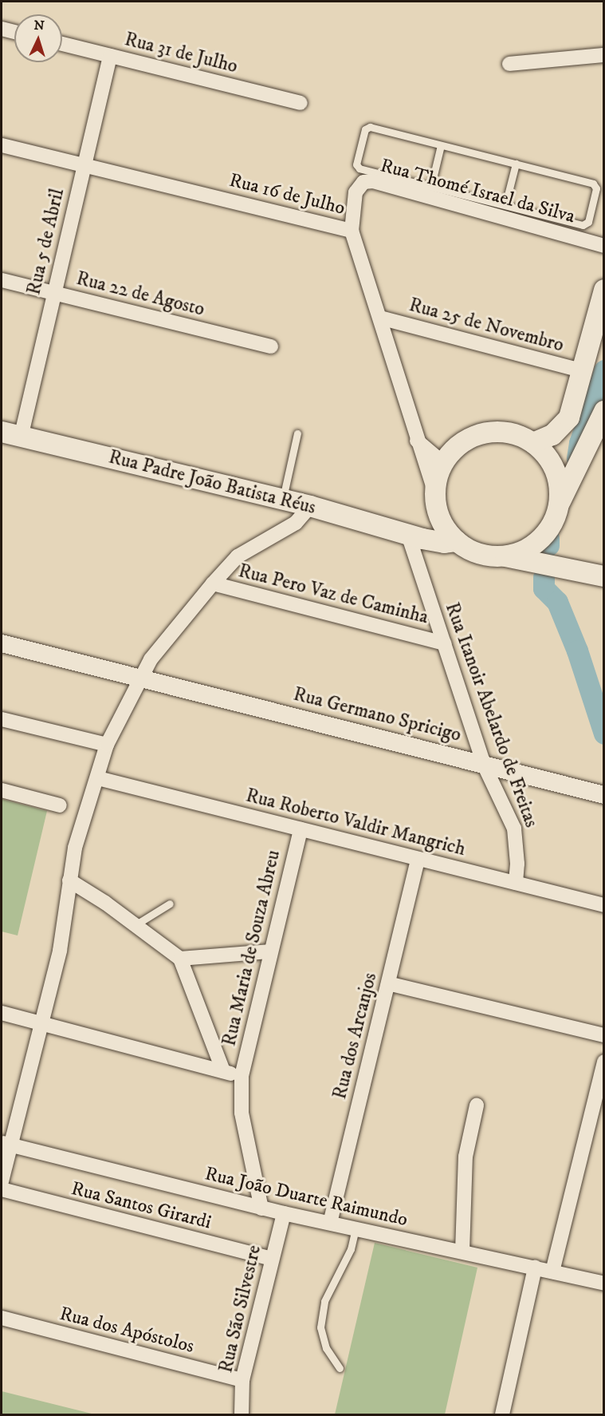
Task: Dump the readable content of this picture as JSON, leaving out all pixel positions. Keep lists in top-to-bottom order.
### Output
{
  "streets": {
    "main road": ["Rua Padre João Batista Réus"],
    "street": [
      "Rua 31 de Julho",
      "Rua Thomé Israel da Silva",
      "Rua 16 de Julho",
      "Rua 5 de Abril",
      "Rua 22 de Agosto",
      "Rua 25 de Novembro",
      "Rua Pero Vaz de Caminha",
      "Rua Germano Spricigo",
      "Rua Itanoir Abelardo de Freitas",
      "Rua Roberto Valdir Mangrich",
      "Rua Maria de Souza Abreu",
      "Rua dos Arcanjos",
      "Rua João Duarte Raimundo",
      "Rua Santos Girardi",
      "Rua São Silvestre",
      "Rua dos Apóstolos"
    ]
  },
  "crossings": [
    ["Rua 31 de Julho", "Rua 5 de Abril"],
    ["Rua Thomé Israel da Silva", "Rua 16 de Julho"],
    ["Rua 16 de Julho", "Rua 5 de Abril"],
    ["Rua 16 de Julho", "Rua 25 de Novembro"],
    ["Rua 16 de Julho", "Rua Padre João Batista Réus"],
    ["Rua 5 de Abril", "Rua 22 de Agosto"],
    ["Rua 5 de Abril", "Rua Padre João Batista Réus"],
    ["Rua Padre João Batista Réus", "Rua Itanoir Abelardo de Freitas"],
    ["Rua Pero Vaz de Caminha", "Rua Itanoir Abelardo de Freitas"],
    ["Rua Germano Spricigo", "Rua Itanoir Abelardo de Freitas"],
    ["Rua Itanoir Abelardo de Freitas", "Rua Roberto Valdir Mangrich"],
    ["Rua Roberto Valdir Mangrich", "Rua Maria de Souza Abreu"],
    ["Rua Roberto Valdir Mangrich", "Rua dos Arcanjos"],
    ["Rua Maria de Souza Abreu", "Rua João Duarte Raimundo"],
    ["Rua dos Arcanjos", "Rua João Duarte Raimundo"],
    ["Rua João Duarte Raimundo", "Rua São Silvestre"],
    ["Rua Santos Girardi", "Rua São Silvestre"],
    ["Rua São Silvestre", "Rua dos Apóstolos"]
  ],
  "north": "top"
}
